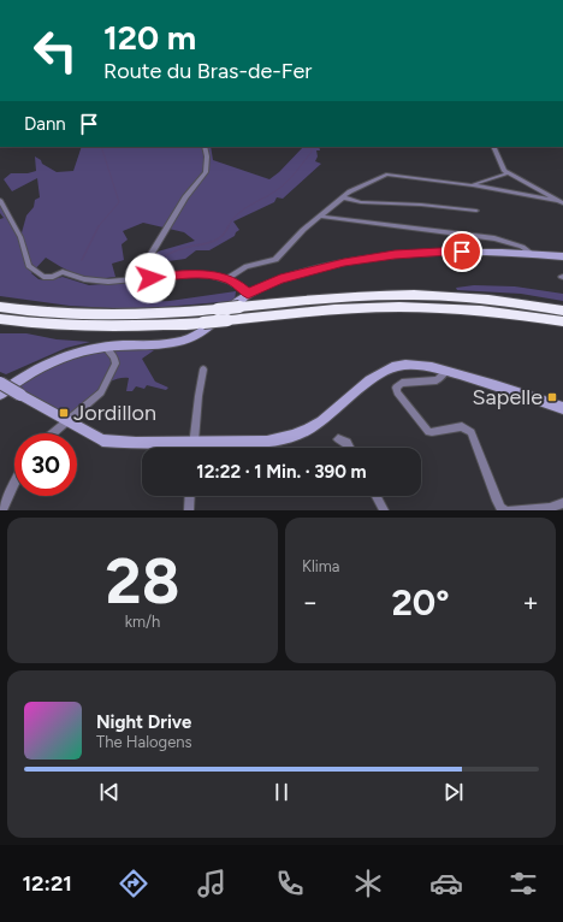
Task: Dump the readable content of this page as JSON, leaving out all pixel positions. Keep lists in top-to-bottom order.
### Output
{
  "places": {
    "transit": ["Sapelle", "Jordillon"]
  },
  "page": {
    "turn": ["120 m", "Route du Bras-de-Fer"],
    "then": "Dann",
    "limit": "30",
    "trip": "12:22 · 1 Min. · 390 m",
    "tile": [
      ["28", "km/h"],
      "Klima"
    ],
    "heat": ["−", "20°", "+"],
    "song": ["Night Drive", "The Halogens"],
    "tabs": "12:21"
  }
}
